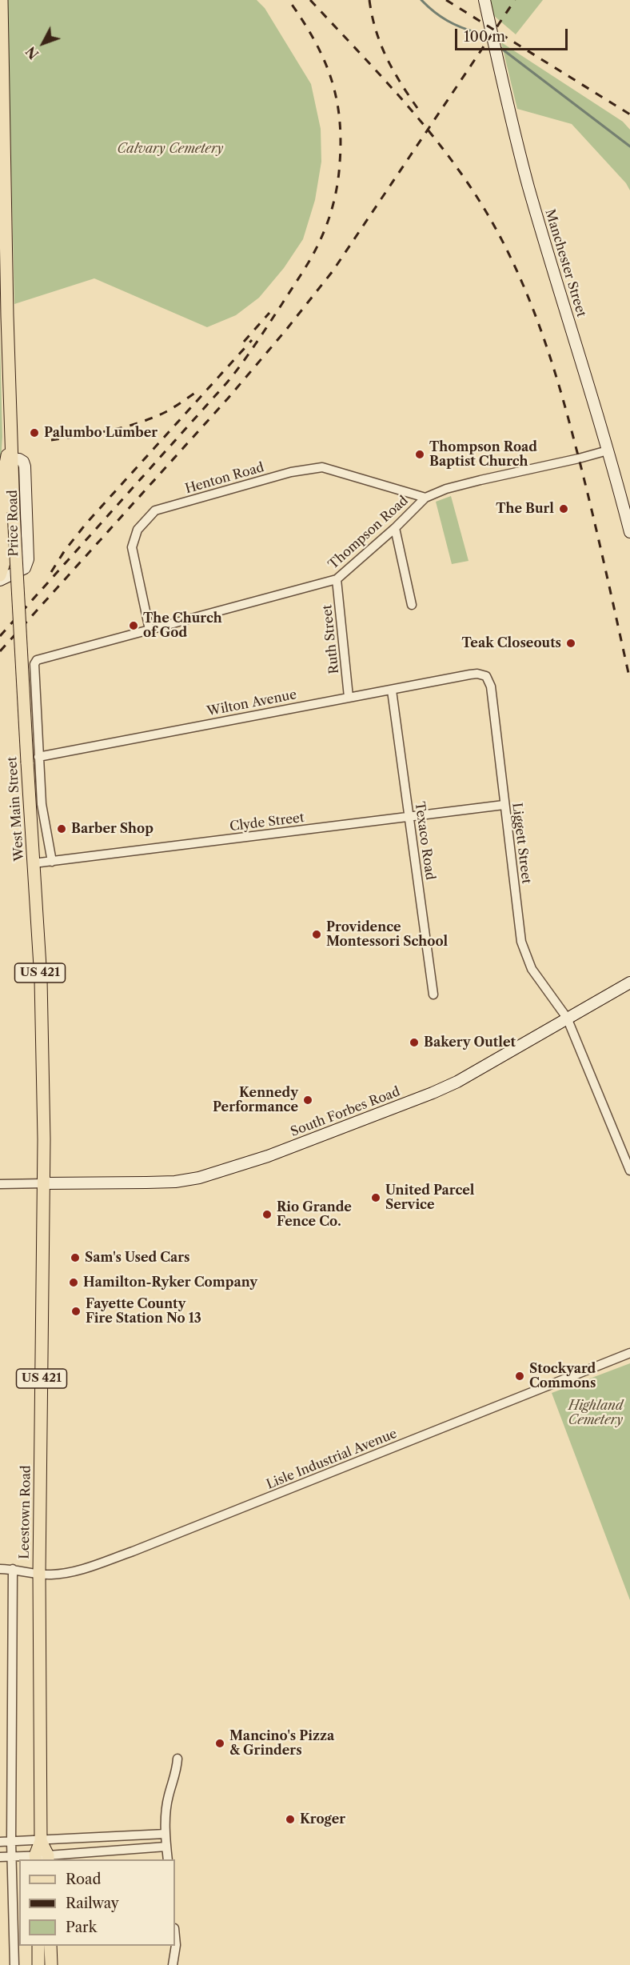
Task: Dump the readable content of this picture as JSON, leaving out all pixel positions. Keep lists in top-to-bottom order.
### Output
{
  "streets": {
    "main road": [
      "Manchester Street",
      "Price Road",
      "West Main Street",
      "US 421",
      "South Forbes Road",
      "Leestown Road"
    ],
    "street": [
      "Henton Road",
      "Thompson Road",
      "Ruth Street",
      "Wilton Avenue",
      "Clyde Street",
      "Texaco Road",
      "Liggett Street",
      "Lisle Industrial Avenue"
    ]
  },
  "crossings": [
    ["Manchester Street", "Thompson Road"],
    ["Henton Road", "Thompson Road"],
    ["Price Road", "West Main Street"],
    ["Thompson Road", "Ruth Street"],
    ["Thompson Road", "Wilton Avenue"],
    ["Ruth Street", "Wilton Avenue"],
    ["Wilton Avenue", "Texaco Road"],
    ["Wilton Avenue", "Liggett Street"],
    ["West Main Street", "Clyde Street"],
    ["West Main Street", "South Forbes Road"],
    ["West Main Street", "Leestown Road"],
    ["Clyde Street", "Texaco Road"],
    ["Clyde Street", "Liggett Street"],
    ["Liggett Street", "South Forbes Road"],
    ["South Forbes Road", "Leestown Road"],
    ["Lisle Industrial Avenue", "Leestown Road"]
  ],
  "parks": ["Calvary Cemetery", "Highland Cemetery"],
  "places": [
    "Palumbo Lumber",
    "Thompson Road Baptist Church",
    "The Burl",
    "The Church of God",
    "Teak Closeouts",
    "Barber Shop",
    "Providence Montessori School",
    "Bakery Outlet",
    "Kennedy Performance",
    "United Parcel Service",
    "Rio Grande Fence Co.",
    "Sam's Used Cars",
    "Hamilton-Ryker Company",
    "Fayette County Fire Station No 13",
    "Stockyard Commons",
    "Mancino's Pizza & Grinders",
    "Kroger"
  ],
  "legend": ["Road", "Railway", "Park"],
  "scale_bar": "100 m",
  "north": "bottom left"
}
